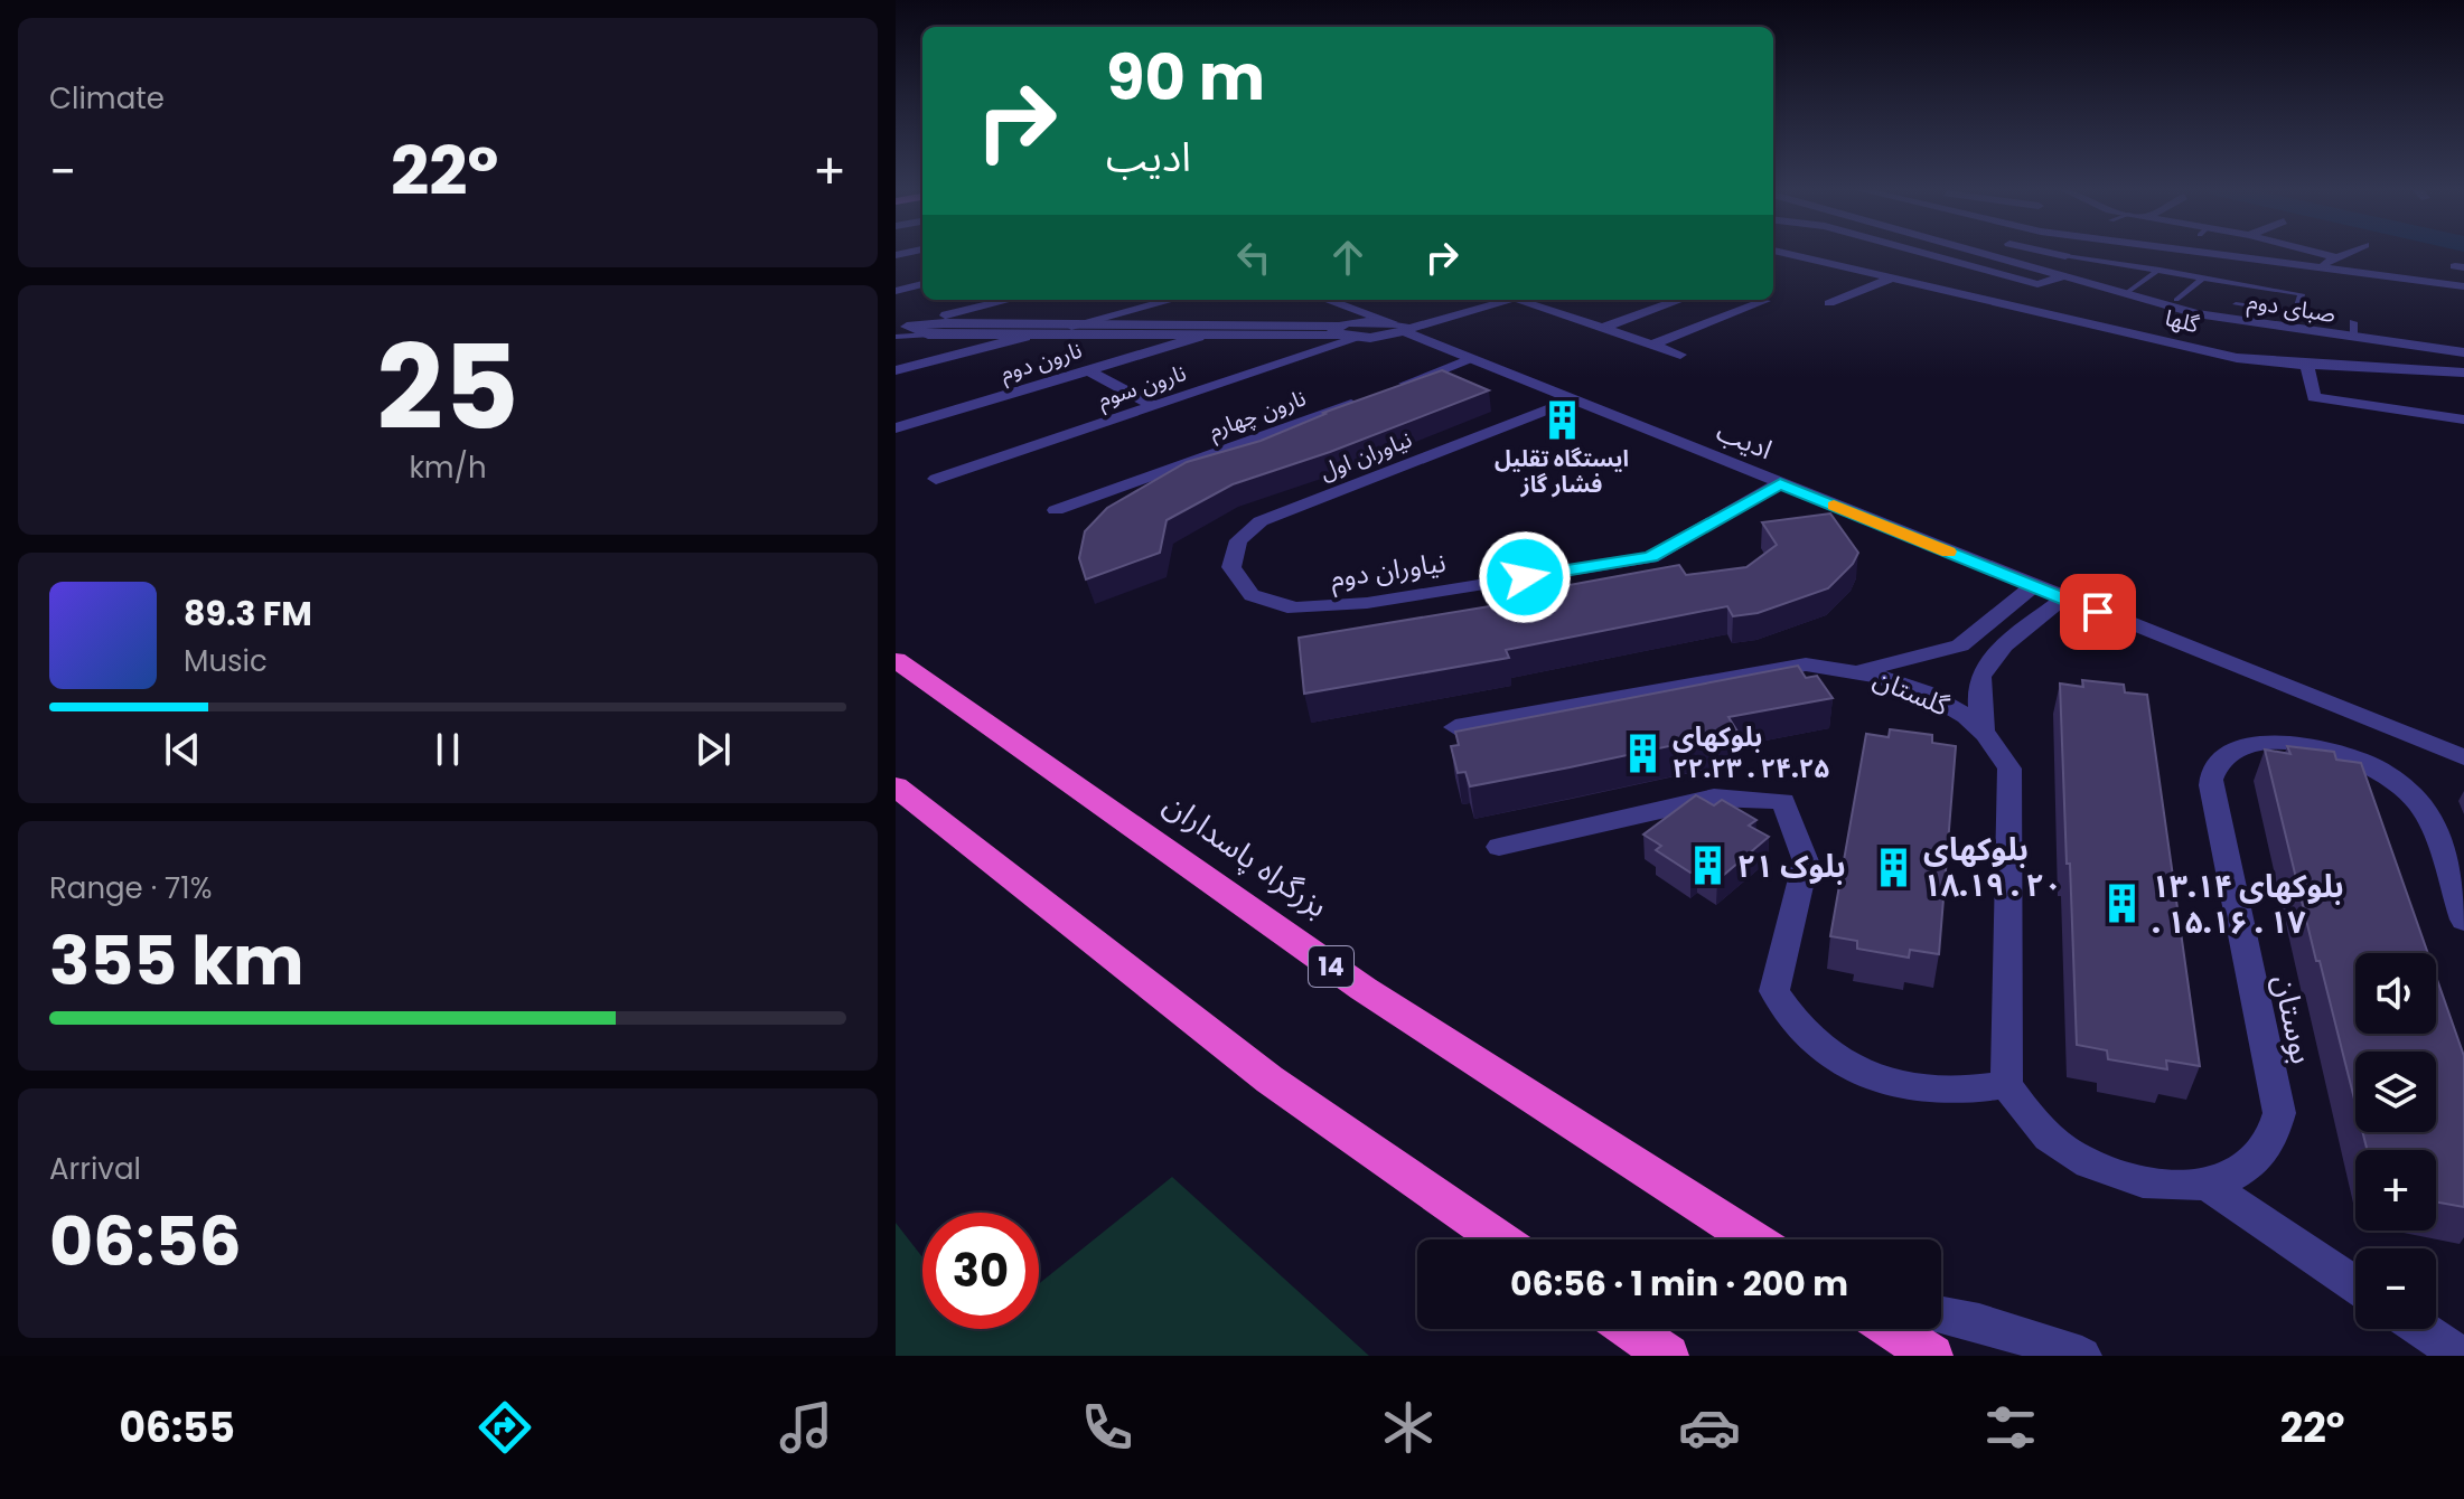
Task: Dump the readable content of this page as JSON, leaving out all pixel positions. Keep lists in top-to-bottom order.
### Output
{
  "streets": {
    "highway": ["بزرگراه پاسداران", "14"],
    "street": [
      "صبای دوم",
      "گلها",
      "نارون دوم",
      "نارون سوم",
      "نارون چهارم",
      "ادیب",
      "نیاوران اول",
      "نیاوران دوم",
      "گلستان",
      "بوستان"
    ]
  },
  "crossings": [
    ["نارون چهارم", "ادیب"],
    ["ادیب", "نیاوران اول"],
    ["ادیب", "نیاوران دوم"],
    ["نیاوران اول", "نیاوران دوم"]
  ],
  "places": {
    "building": [
      "ایستگاه تقلیل فشار گاز",
      "بلوکهای ۲۲.۲۳ . ۲۴.۲۵",
      "بلوک ۲۱",
      "بلوکهای ۱۸.۱۹ . ۲۰",
      "بلوکهای ۱۳.۱۴ . ۱۵.۱۶ . ۱۷"
    ]
  },
  "page": {
    "tile": [
      "Climate",
      ["25", "km/h"],
      ["Range · 71%", "355 km"],
      ["Arrival", "06:56"]
    ],
    "turn": ["90 m", "ادیب"],
    "heat": ["−", "22°", "+"],
    "song": ["89.3 FM", "Music"],
    "map_buttons": ["+", "−"],
    "limit": "30",
    "trip": "06:56 · 1 min · 200 m",
    "tabs": ["06:55", "22°"]
  }
}
